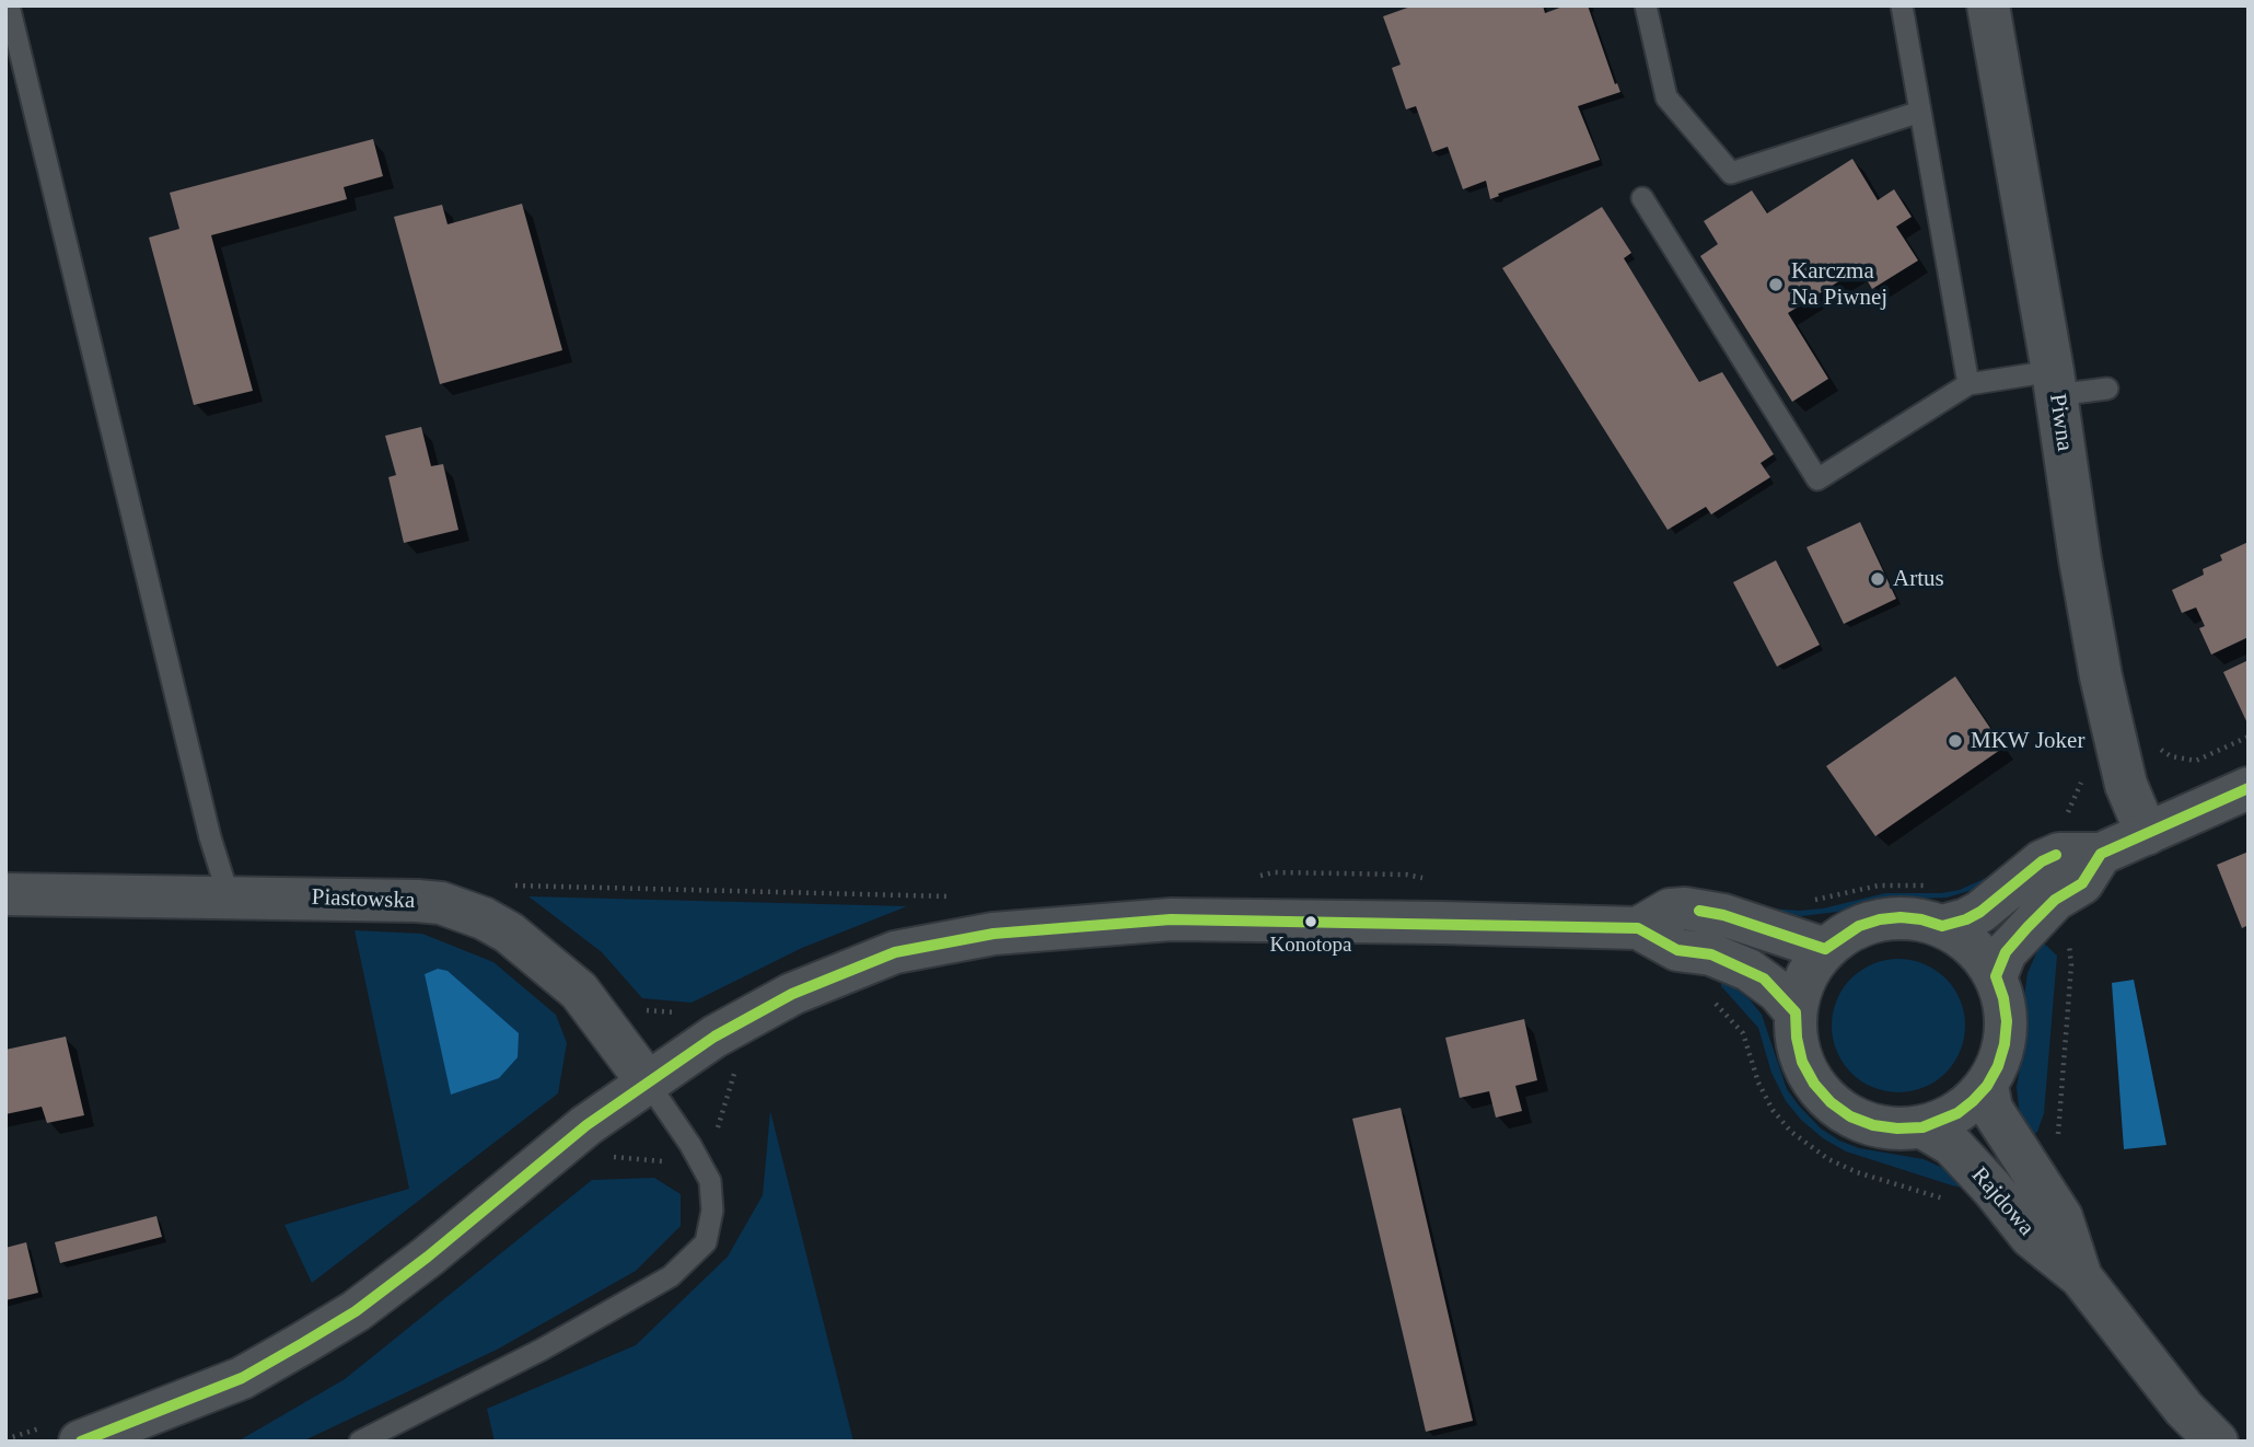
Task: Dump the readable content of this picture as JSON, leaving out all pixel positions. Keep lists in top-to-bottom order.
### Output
{
  "streets": {
    "street": ["Piwna", "Piastowska", "Rajdowa"]
  },
  "places": [
    "Karczma Na Piwnej",
    "Artus",
    "MKW Joker",
    "Konotopa"
  ]
}
